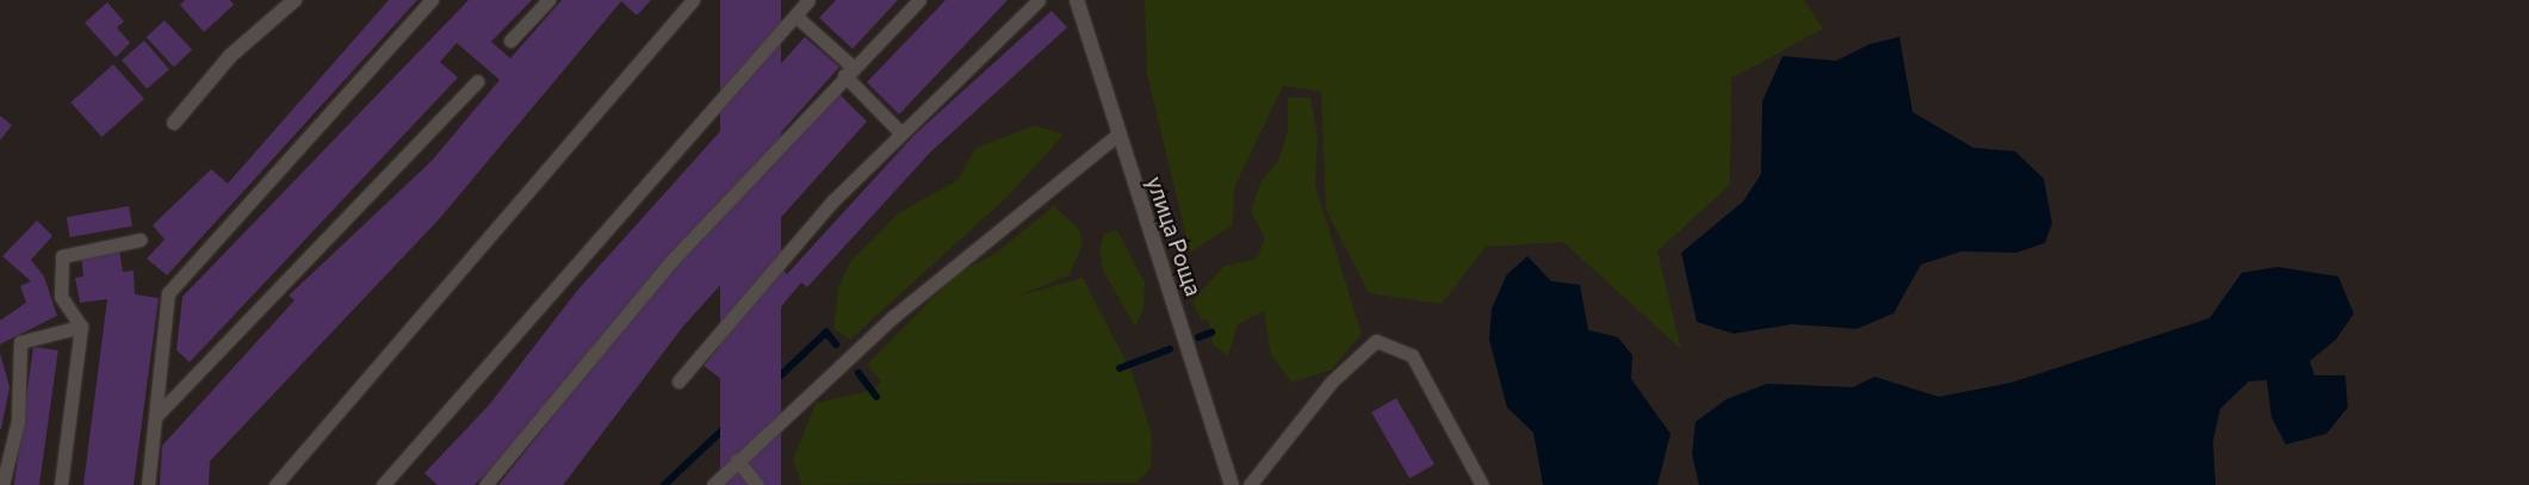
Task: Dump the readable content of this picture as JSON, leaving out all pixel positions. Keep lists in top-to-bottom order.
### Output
{
  "streets": {
    "street": ["улица Роща"]
  }
}
